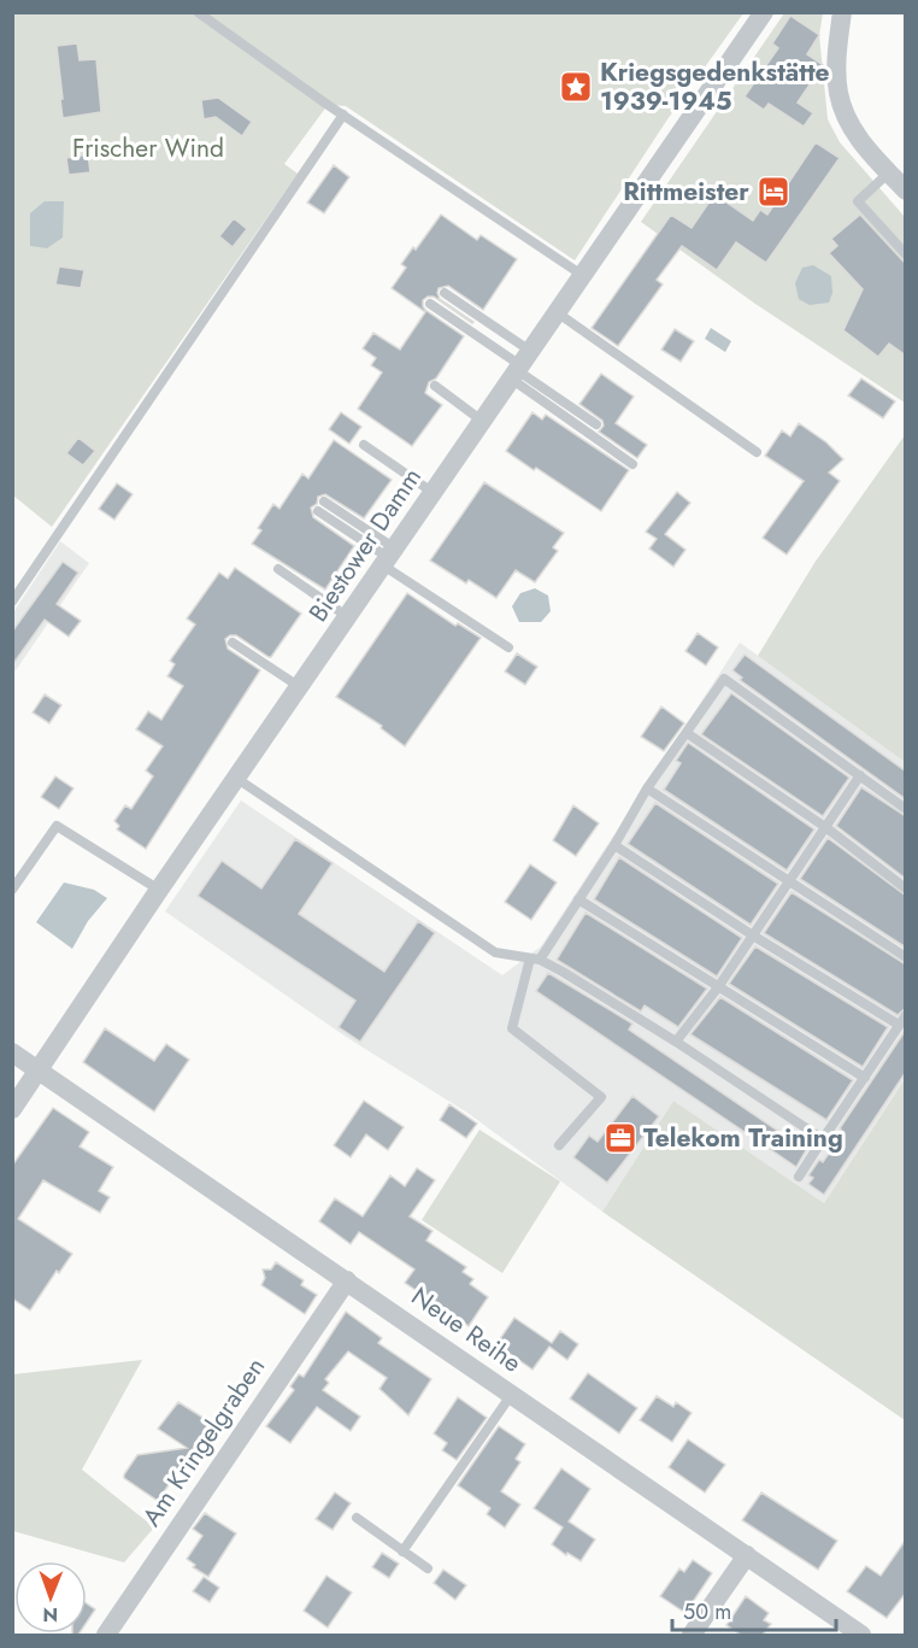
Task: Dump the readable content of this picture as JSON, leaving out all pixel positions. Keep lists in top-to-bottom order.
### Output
{
  "streets": {
    "street": ["Biestower Damm", "Neue Reihe", "Am Kringelgraben"]
  },
  "crossings": [
    ["Biestower Damm", "Neue Reihe"],
    ["Neue Reihe", "Am Kringelgraben"]
  ],
  "parks": ["Frischer Wind"],
  "places": {
    "place": ["Kriegsgedenkstätte 1939-1945"],
    "hotel": ["Rittmeister"],
    "office": ["Telekom Training"]
  },
  "scale_bar": "50 m",
  "north": "bottom"
}
